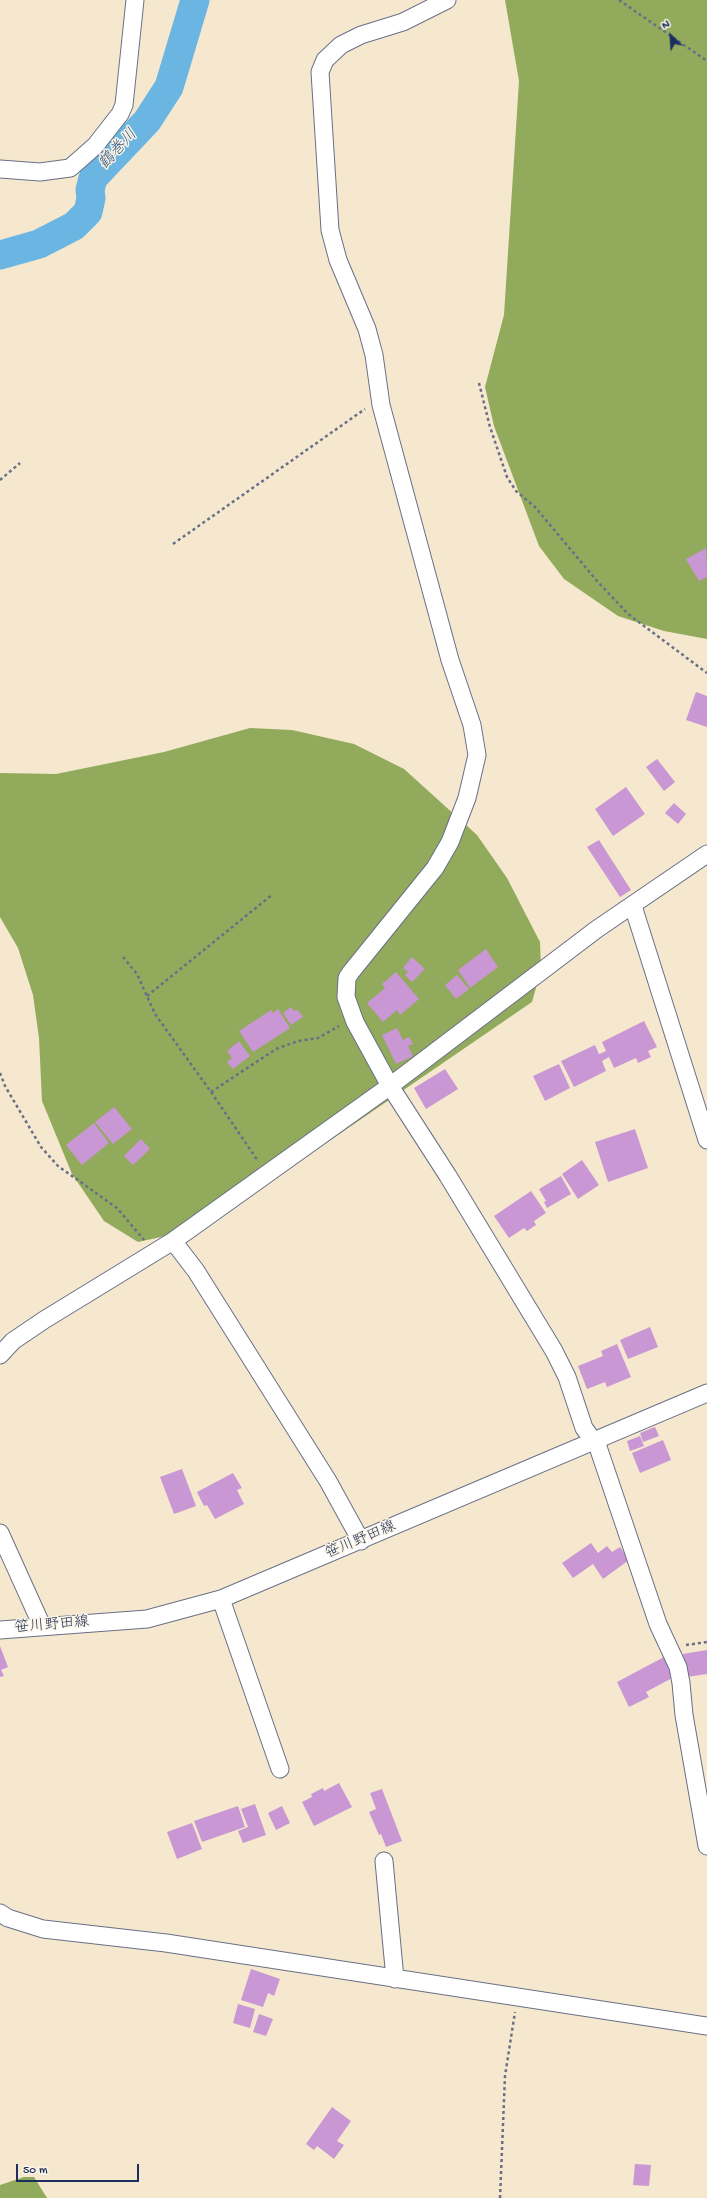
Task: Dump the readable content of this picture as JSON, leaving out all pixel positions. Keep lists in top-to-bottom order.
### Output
{
  "streets": {
    "street": ["笹川野田線"]
  },
  "water": ["鶴巻川"],
  "scale_bar": "50 m",
  "north": "top left"
}
